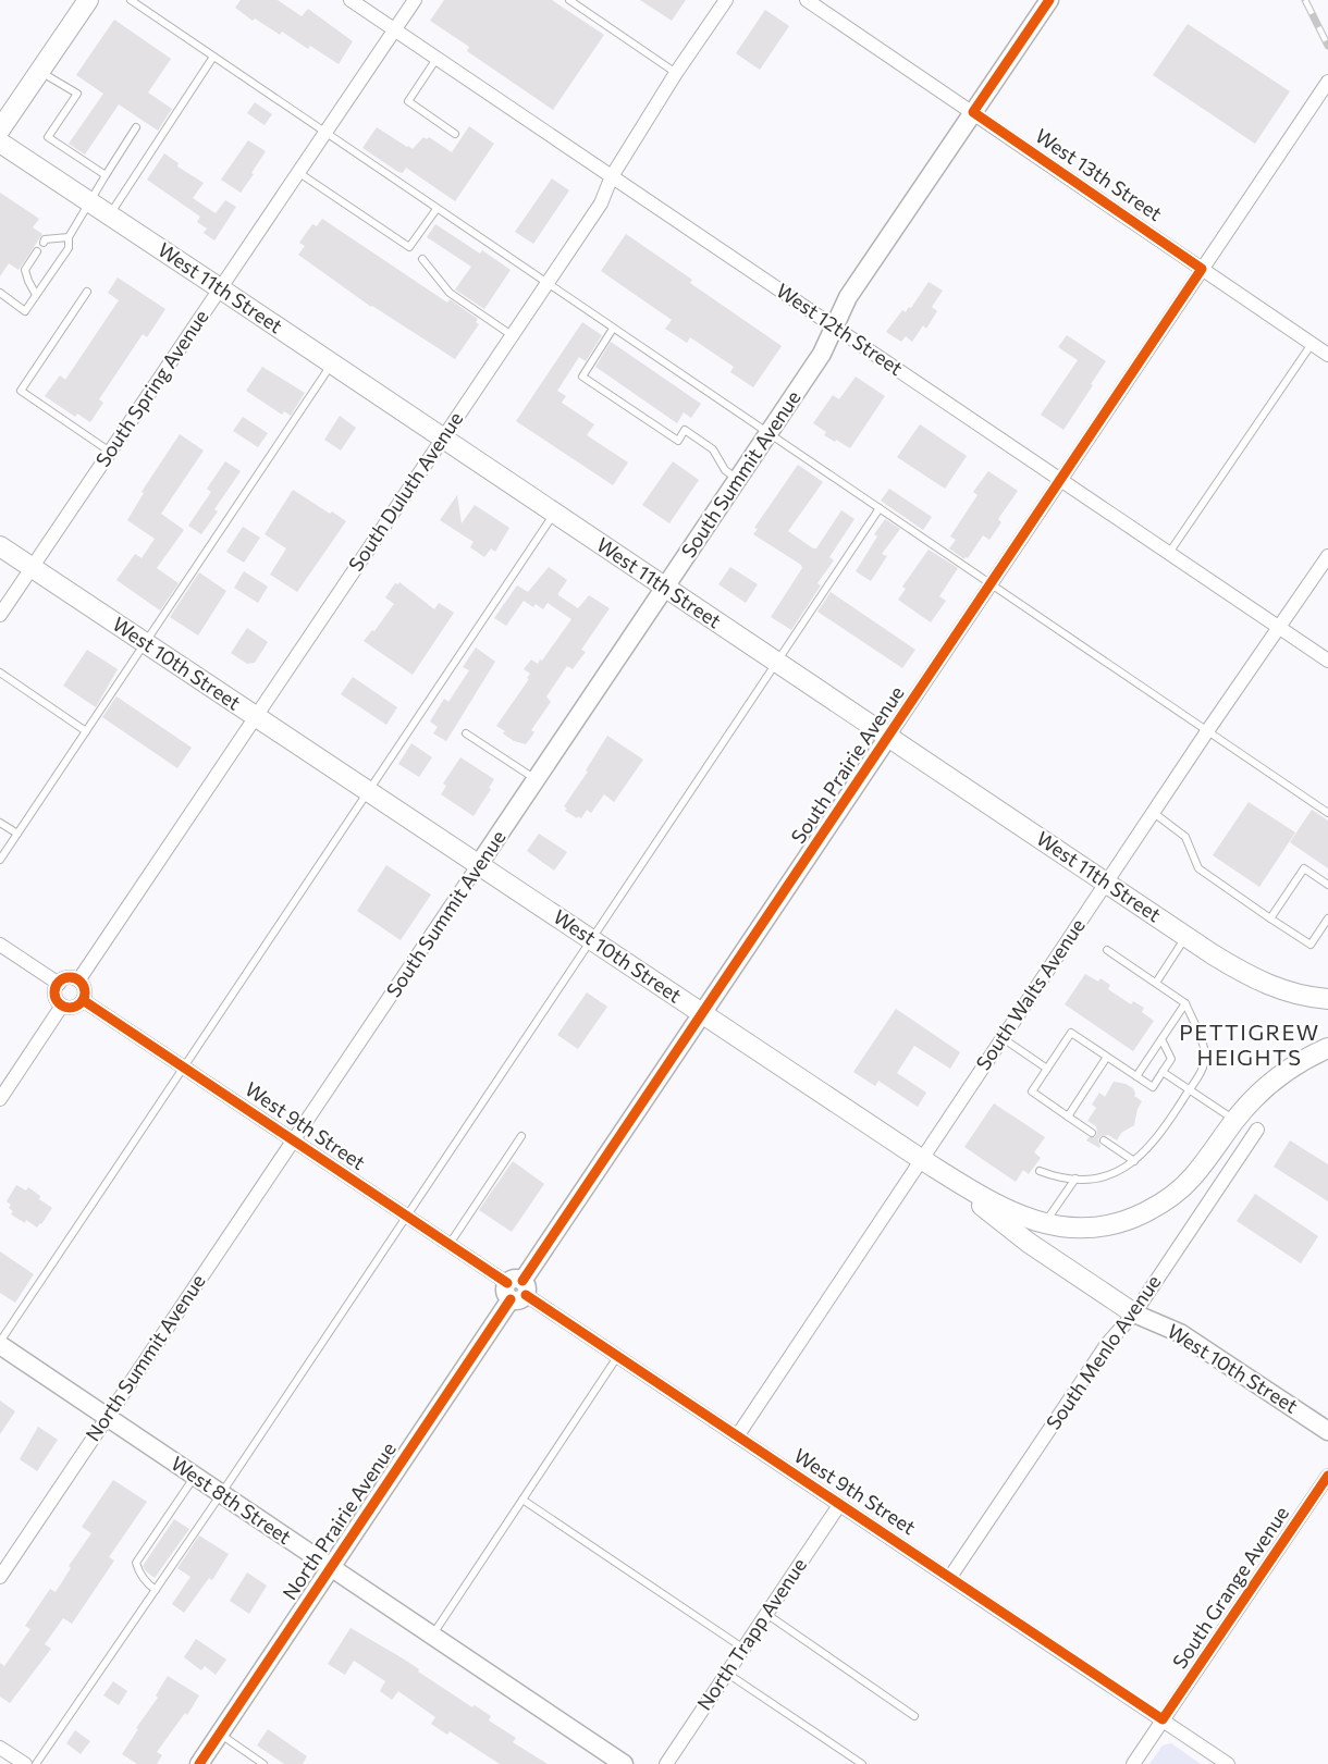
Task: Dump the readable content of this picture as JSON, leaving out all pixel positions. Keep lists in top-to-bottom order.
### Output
{
  "streets": {
    "main road": ["West 11th Street", "West 10th Street"],
    "street": [
      "West 13th Street",
      "West 12th Street",
      "South Spring Avenue",
      "South Summit Avenue",
      "South Duluth Avenue",
      "South Prairie Avenue",
      "South Walts Avenue",
      "West 9th Street",
      "South Menlo Avenue",
      "North Summit Avenue",
      "West 8th Street",
      "North Prairie Avenue",
      "South Grange Avenue",
      "North Trapp Avenue"
    ]
  },
  "crossings": [
    ["West 13th Street", "South Summit Avenue"],
    ["West 13th Street", "South Prairie Avenue"],
    ["West 11th Street", "South Spring Avenue"],
    ["West 11th Street", "South Summit Avenue"],
    ["West 11th Street", "South Duluth Avenue"],
    ["West 11th Street", "South Prairie Avenue"],
    ["West 11th Street", "South Walts Avenue"],
    ["West 12th Street", "South Spring Avenue"],
    ["West 12th Street", "South Summit Avenue"],
    ["West 12th Street", "South Duluth Avenue"],
    ["West 12th Street", "South Prairie Avenue"],
    ["West 12th Street", "South Walts Avenue"],
    ["South Spring Avenue", "West 10th Street"],
    ["South Summit Avenue", "West 10th Street"],
    ["South Summit Avenue", "West 9th Street"],
    ["South Summit Avenue", "North Summit Avenue"],
    ["South Duluth Avenue", "West 10th Street"],
    ["South Duluth Avenue", "West 9th Street"],
    ["West 10th Street", "South Prairie Avenue"],
    ["West 10th Street", "South Walts Avenue"],
    ["West 10th Street", "South Menlo Avenue"],
    ["South Prairie Avenue", "West 9th Street"],
    ["South Prairie Avenue", "North Prairie Avenue"],
    ["South Walts Avenue", "West 9th Street"],
    ["West 9th Street", "South Menlo Avenue"],
    ["West 9th Street", "North Summit Avenue"],
    ["West 9th Street", "North Prairie Avenue"],
    ["West 9th Street", "South Grange Avenue"],
    ["West 9th Street", "North Trapp Avenue"],
    ["North Summit Avenue", "West 8th Street"],
    ["West 8th Street", "North Prairie Avenue"]
  ],
  "districts": ["PETTIGREW HEIGHTS"]
}
